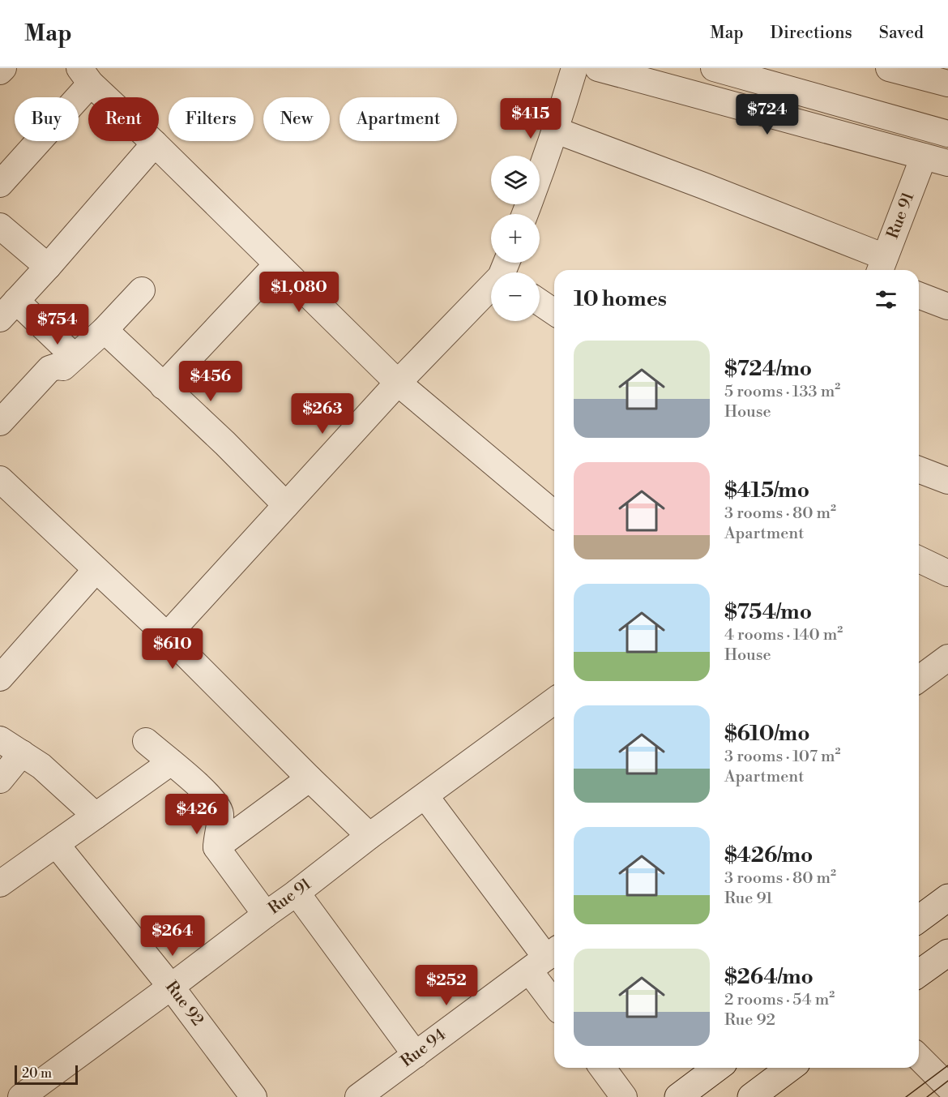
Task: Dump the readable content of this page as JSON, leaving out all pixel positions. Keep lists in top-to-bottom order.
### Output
{
  "streets": {
    "street": ["Rue 91", "Rue 92", "Rue 94"]
  },
  "crossings": [
    ["Rue 91", "Rue 92"]
  ],
  "scale_bar": "20 m",
  "page": {
    "header": "Map",
    "nav": ["Map", "Directions", "Saved"],
    "price": [
      "$724",
      "$415",
      "$1,080",
      "$754",
      "$456",
      "$263",
      "$610",
      "$426",
      "$264",
      "$252"
    ],
    "chip": [
      "Buy",
      "Rent",
      "Filters",
      "New",
      "Apartment"
    ],
    "map_buttons": ["+", "−"],
    "heading": "10 homes",
    "list": [
      {
        "name": "$724/mo",
        "note": "5 rooms · 133 m² · House"
      },
      {
        "name": "$415/mo",
        "note": "3 rooms · 80 m² · Apartment"
      },
      {
        "name": "$754/mo",
        "note": "4 rooms · 140 m² · House"
      },
      {
        "name": "$610/mo",
        "note": "3 rooms · 107 m² · Apartment"
      },
      {
        "name": "$426/mo",
        "note": "3 rooms · 80 m² · Rue 91"
      },
      {
        "name": "$264/mo",
        "note": "2 rooms · 54 m² · Rue 92"
      }
    ],
    "scale": "20 m"
  }
}
